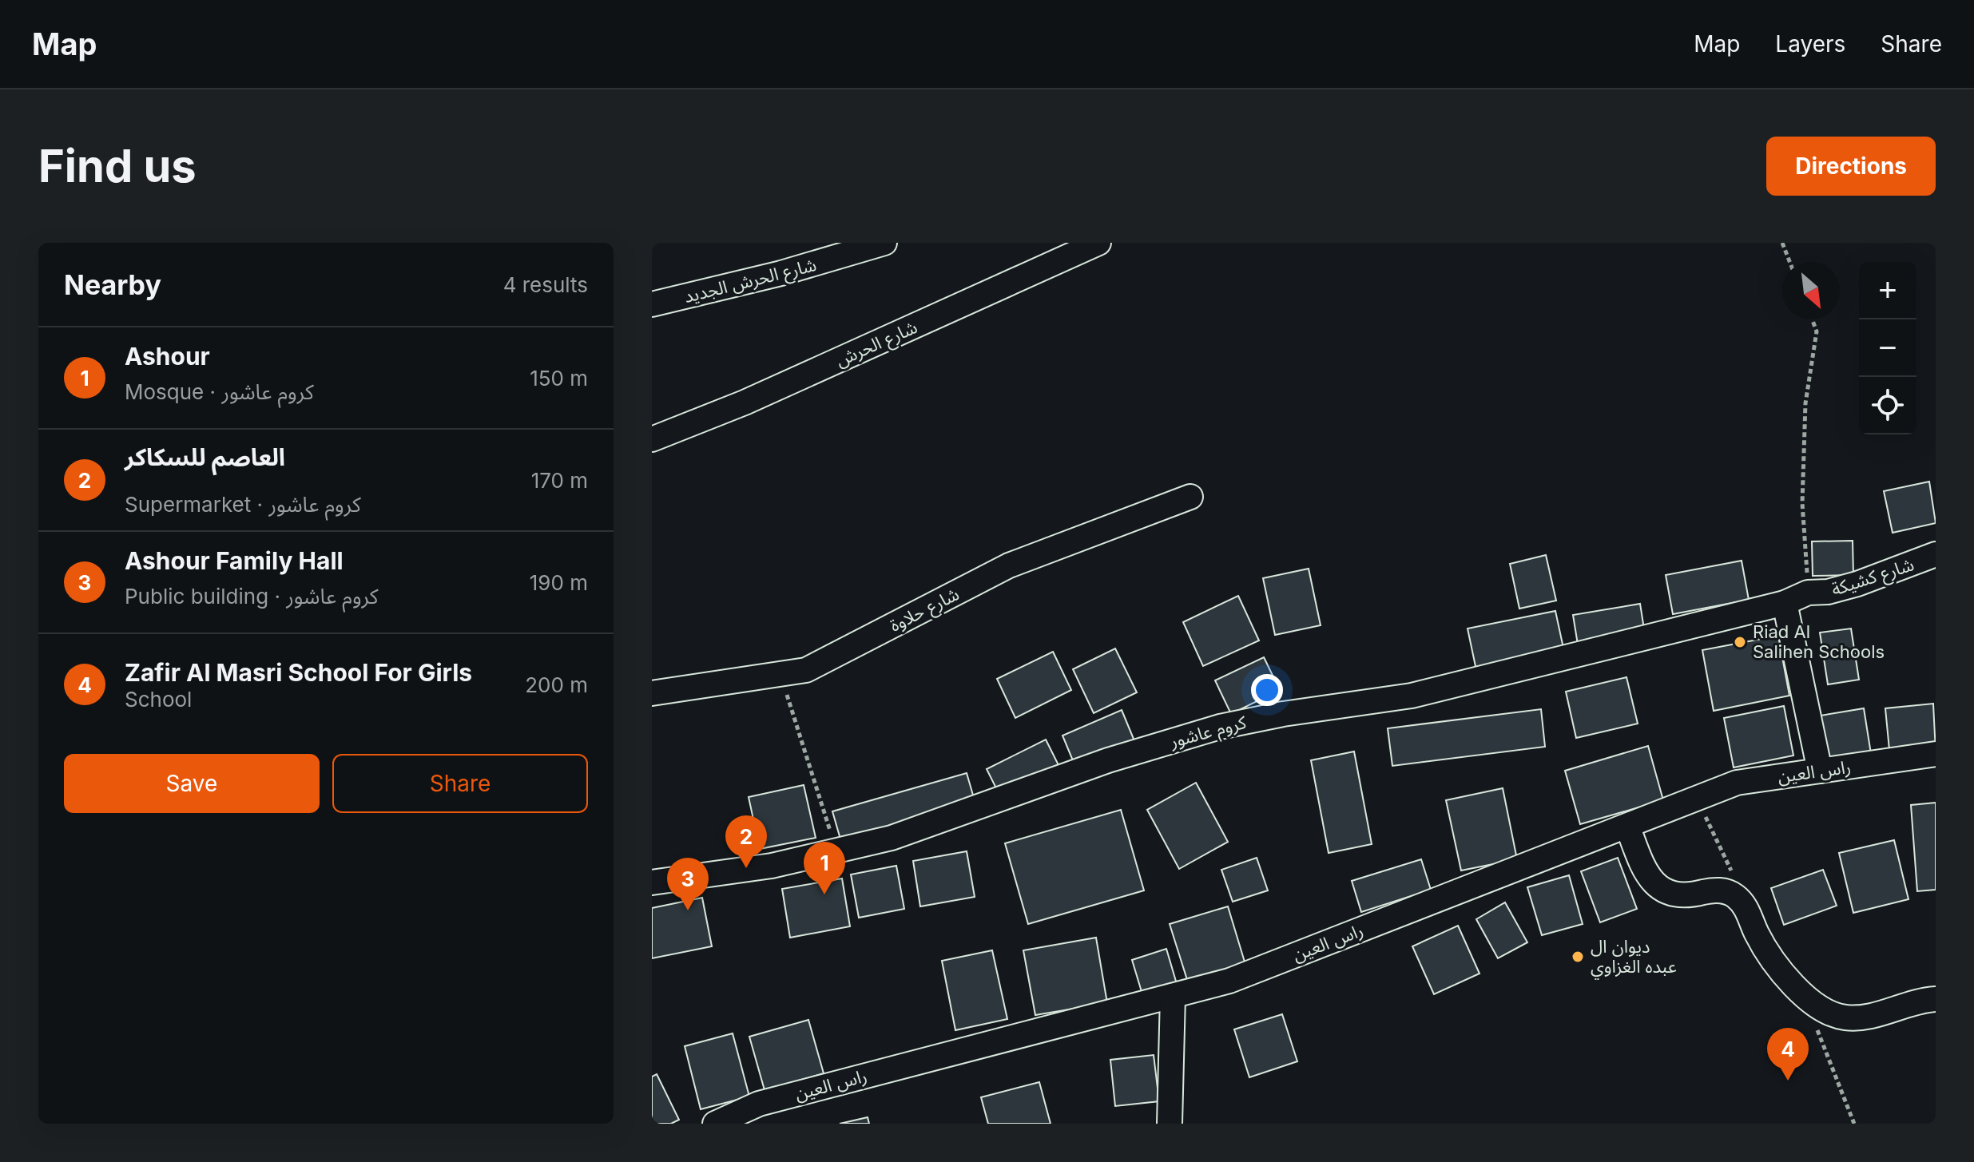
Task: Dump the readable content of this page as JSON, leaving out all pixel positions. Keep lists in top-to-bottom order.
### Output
{
  "streets": {
    "street": [
      "شارع الحرش الجديد",
      "شارع الحرش",
      "شارع كشيكة",
      "شارع حلاوة",
      "كروم عاشور",
      "راس العين"
    ]
  },
  "crossings": [
    ["شارع كشيكة", "كروم عاشور"]
  ],
  "places": ["Riad Al Salihen Schools", "ديوان ال عبده الغزاوي"],
  "north": "bottom right",
  "page": {
    "header": "Map",
    "nav": ["Map", "Layers", "Share"],
    "buttons": [
      "Directions",
      ["Save", "Share"]
    ],
    "title": "Find us",
    "heading": ["Nearby", "4 results"],
    "map_buttons": ["+", "−"],
    "list": [
      {
        "mark": "1",
        "name": "Ashour",
        "note": "Mosque · كروم عاشور",
        "value": "150 m"
      },
      {
        "mark": "2",
        "name": "العاصم للسكاكر",
        "note": "Supermarket · كروم عاشور",
        "value": "170 m"
      },
      {
        "mark": "3",
        "name": "Ashour Family Hall",
        "note": "Public building · كروم عاشور",
        "value": "190 m"
      },
      {
        "mark": "4",
        "name": "Zafir Al Masri School For Girls",
        "note": "School",
        "value": "200 m"
      }
    ],
    "pins": [
      "2",
      "1",
      "3",
      "4"
    ]
  }
}
